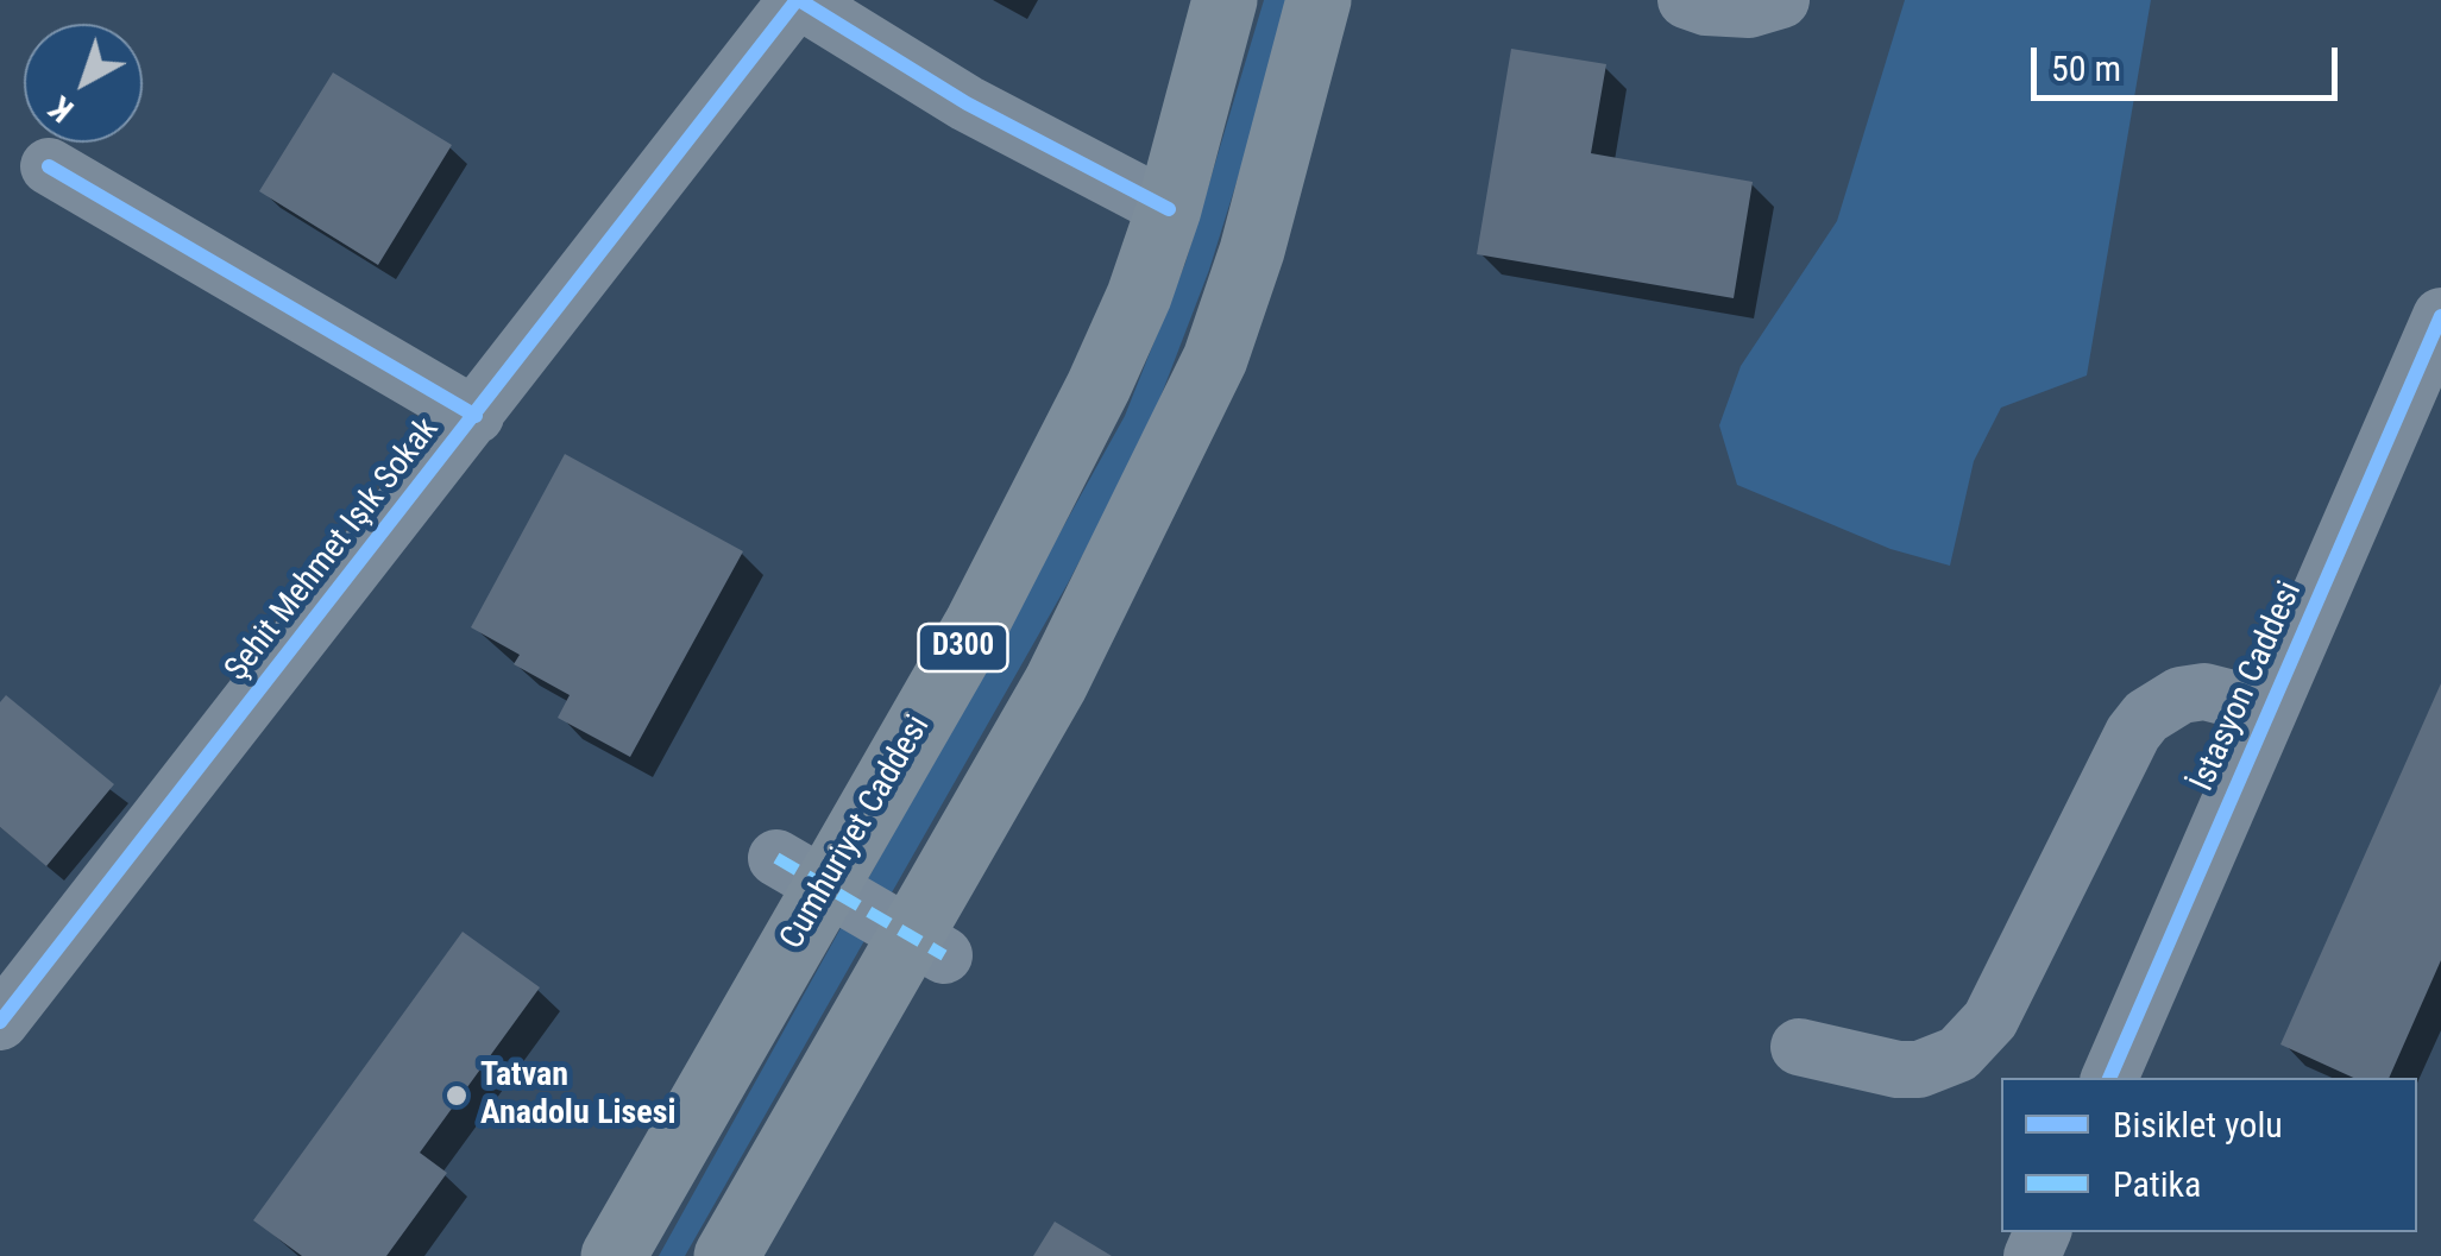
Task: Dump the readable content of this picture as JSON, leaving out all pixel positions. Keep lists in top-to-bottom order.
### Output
{
  "streets": {
    "highway": ["D300", "Cumhuriyet Caddesi"],
    "street": ["Şehit Mehmet Işık Sokak", "İstasyon Caddesi"]
  },
  "places": ["Tatvan Anadolu Lisesi"],
  "legend": ["Bisiklet yolu", "Patika"],
  "scale_bar": "50 m",
  "north": "bottom left"
}
